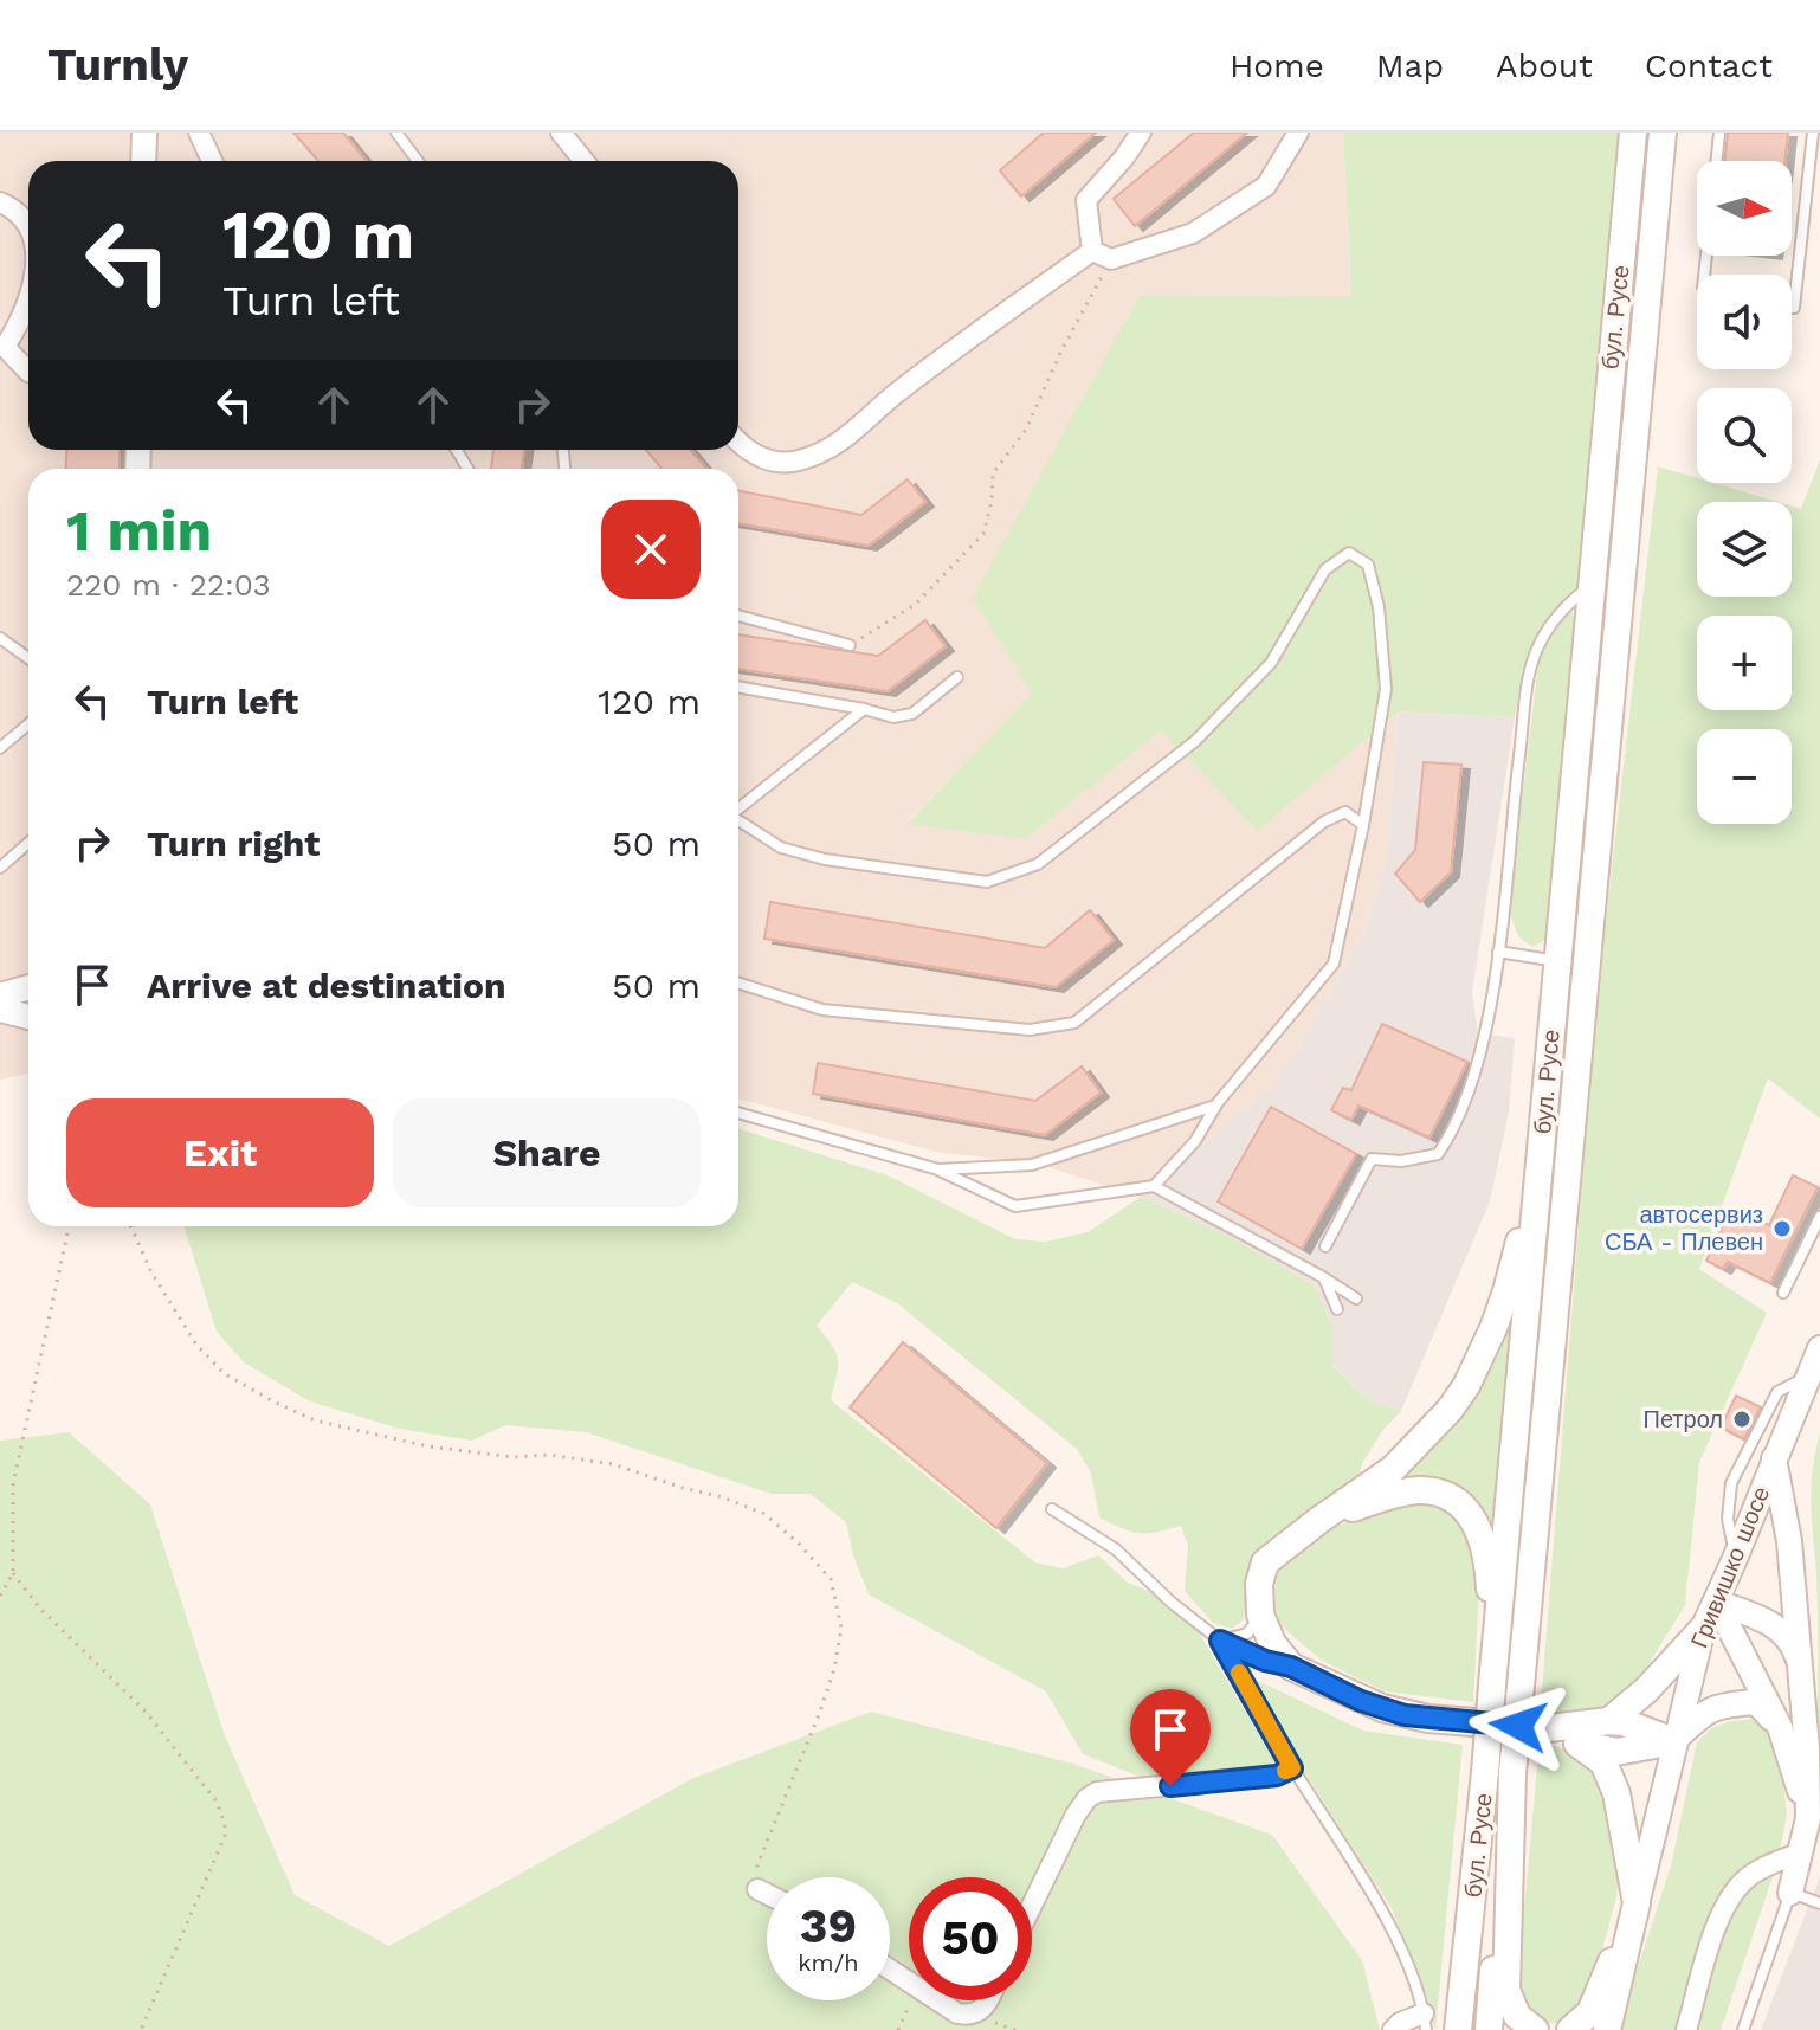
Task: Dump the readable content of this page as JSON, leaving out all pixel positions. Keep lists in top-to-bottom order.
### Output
{
  "streets": {
    "main road": ["бул. Русе"],
    "street": ["Гривишко шосе"]
  },
  "places": ["автосервиз СБА - Плевен", "Петрол"],
  "north": "right",
  "page": {
    "header": "Turnly",
    "nav": [
      "Home",
      "Map",
      "About",
      "Contact"
    ],
    "map_buttons": ["+", "−"],
    "turn": ["120 m", "Turn left"],
    "heading": ["1 min", "220 m · 22:03"],
    "list": [
      {
        "name": "Turn left",
        "value": "120 m"
      },
      {
        "name": "Turn right",
        "value": "50 m"
      },
      {
        "name": "Arrive at destination",
        "value": "50 m"
      }
    ],
    "buttons": ["Exit", "Share"],
    "speed": "39 km/h",
    "limit": "50"
  }
}
